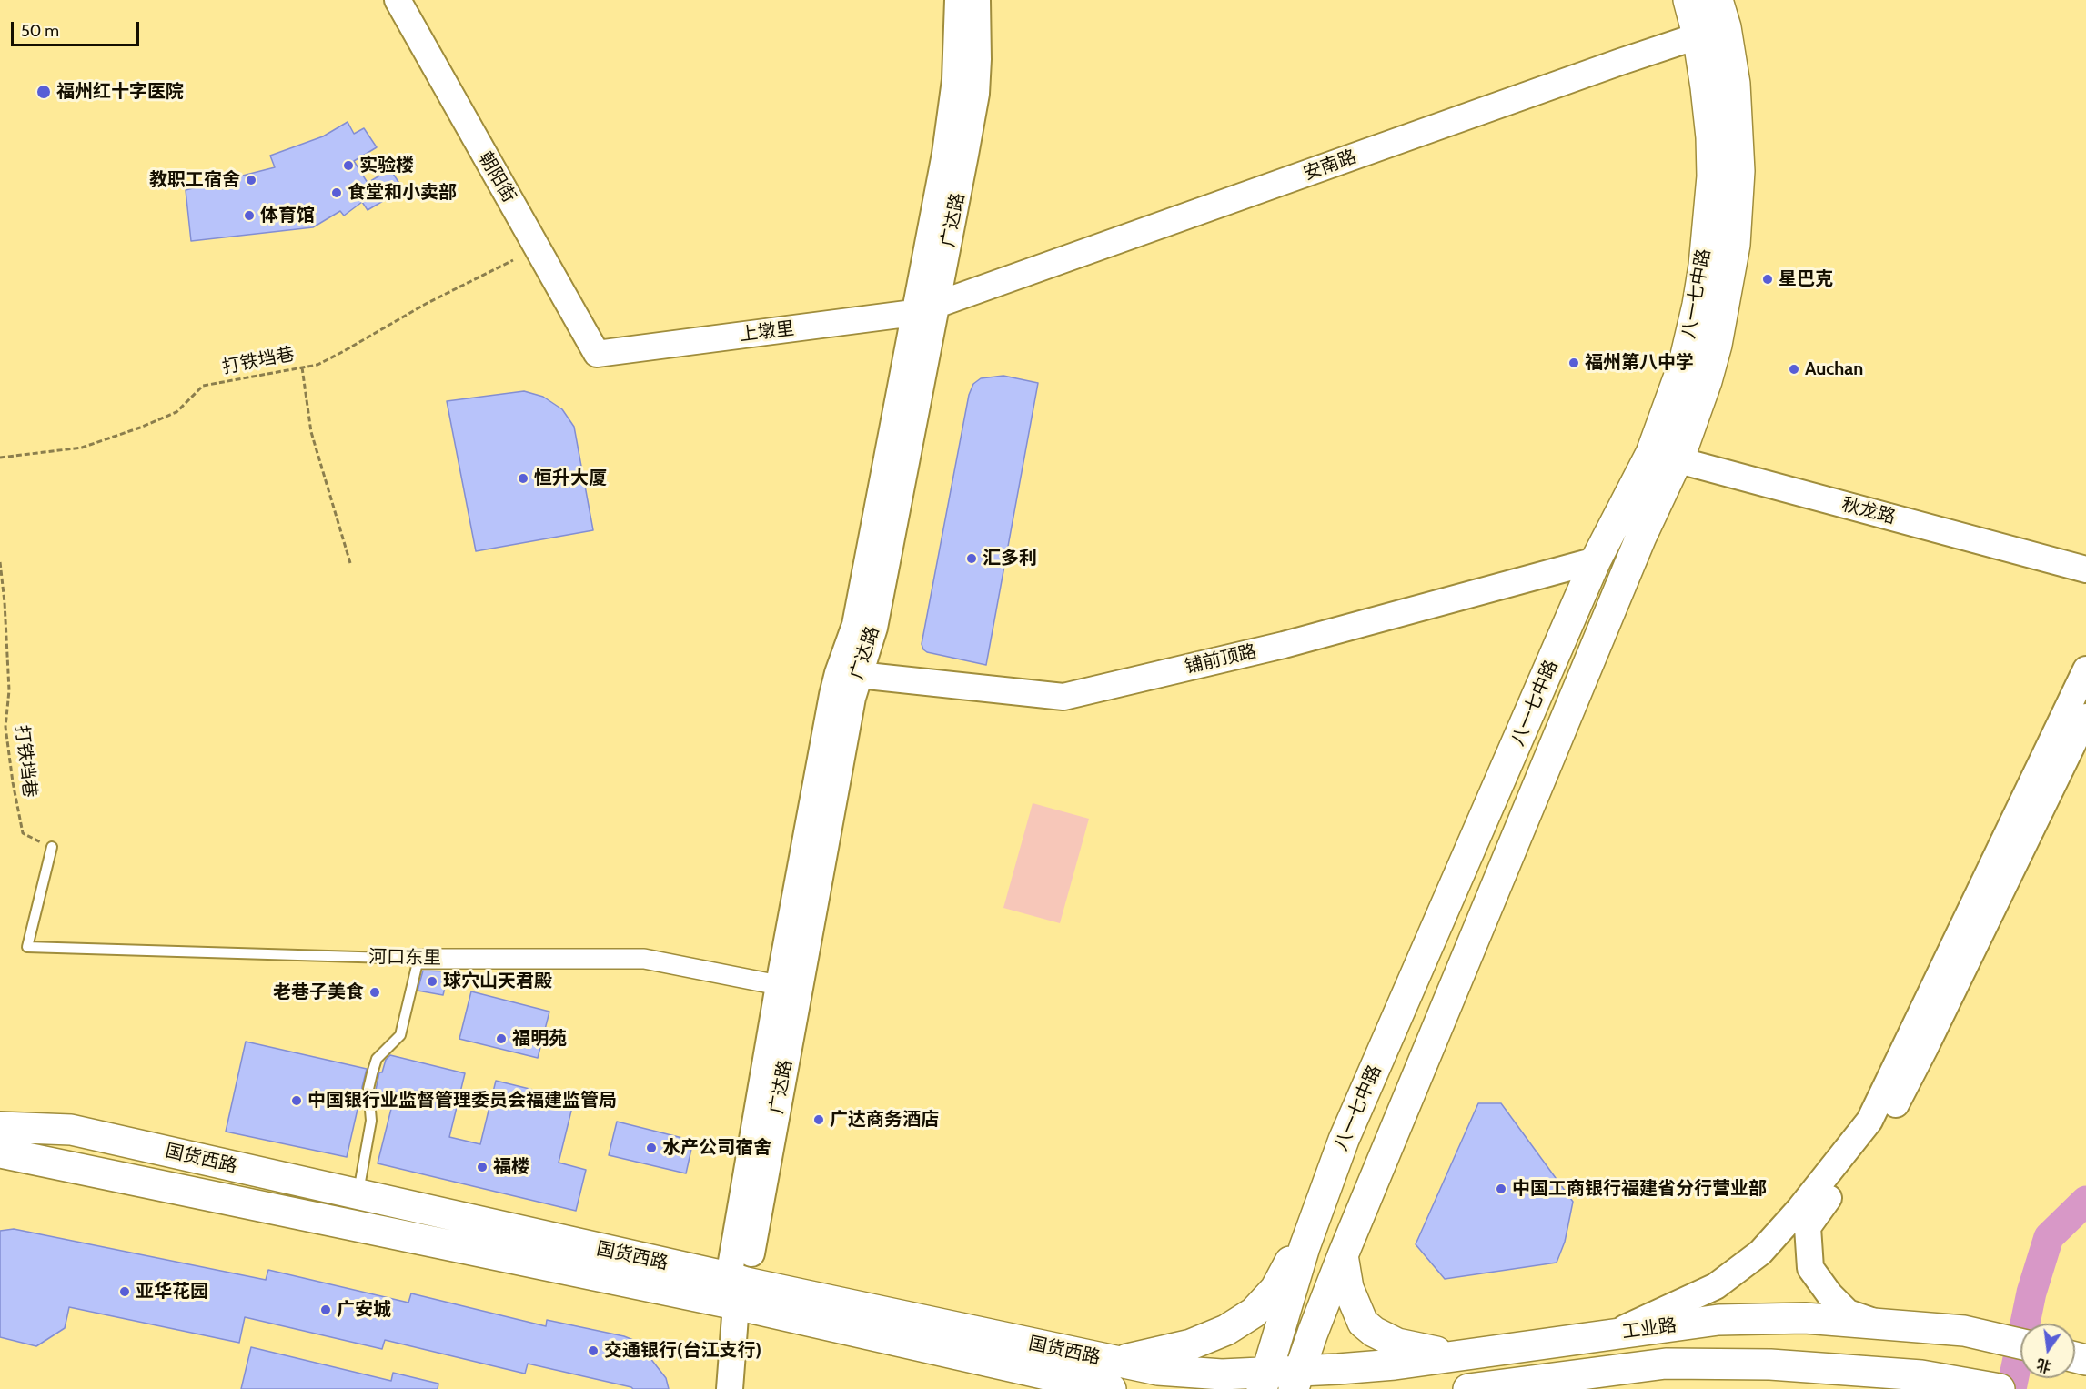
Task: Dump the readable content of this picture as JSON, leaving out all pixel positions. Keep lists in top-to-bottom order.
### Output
{
  "streets": {
    "main road": ["八一七中路", "国货西路", "工业路"],
    "street": [
      "安南路",
      "朝阳街",
      "广达路",
      "上墩里",
      "秋龙路",
      "铺前顶路",
      "河口东里"
    ],
    "path": ["打铁垱巷"]
  },
  "crossings": [
    ["安南路", "广达路"],
    ["安南路", "八一七中路"],
    ["安南路", "上墩里"],
    ["朝阳街", "上墩里"],
    ["广达路", "上墩里"],
    ["广达路", "铺前顶路"],
    ["广达路", "河口东里"],
    ["广达路", "国货西路"],
    ["八一七中路", "秋龙路"],
    ["八一七中路", "铺前顶路"],
    ["八一七中路", "国货西路"],
    ["八一七中路", "工业路"],
    ["打铁垱巷", "河口东里"],
    ["国货西路", "工业路"]
  ],
  "places": [
    "福州红十字医院",
    "实验楼",
    "教职工宿舍",
    "食堂和小卖部",
    "体育馆",
    "星巴克",
    "福州第八中学",
    "Auchan",
    "恒升大厦",
    "汇多利",
    "球穴山天君殿",
    "老巷子美食",
    "福明苑",
    "中国银行业监督管理委员会福建监管局",
    "广达商务酒店",
    "水产公司宿舍",
    "福楼",
    "中国工商银行福建省分行营业部",
    "亚华花园",
    "广安城",
    "交通银行(台江支行)"
  ],
  "scale_bar": "50 m",
  "north": "bottom"
}
